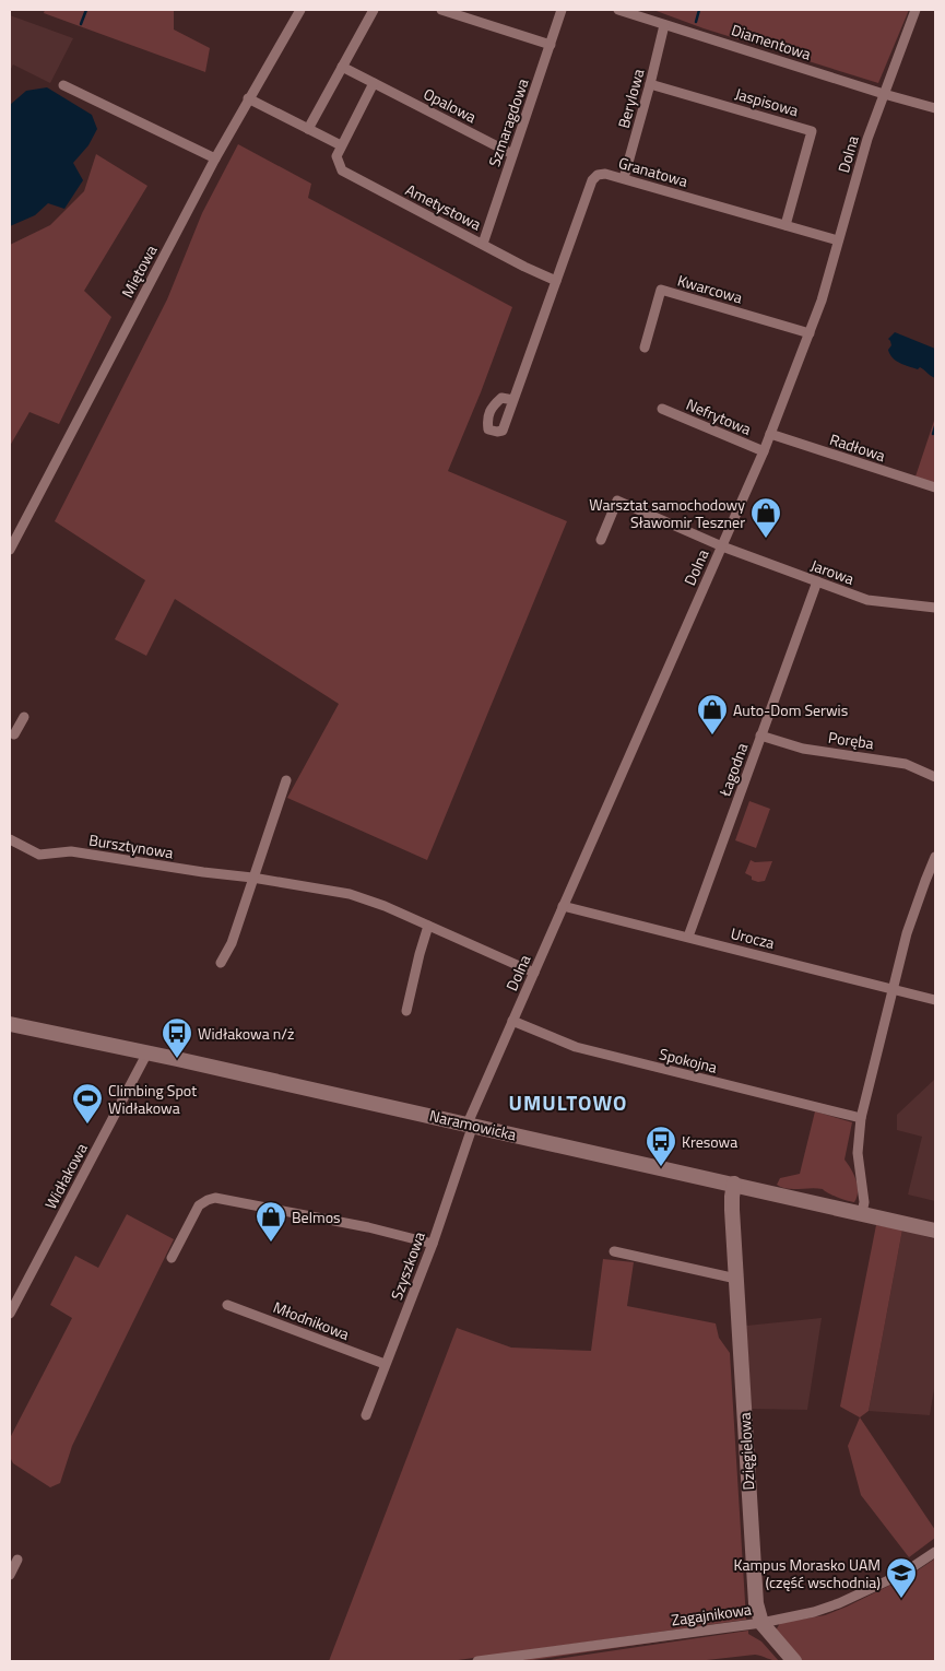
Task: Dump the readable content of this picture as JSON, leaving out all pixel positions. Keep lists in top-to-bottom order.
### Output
{
  "streets": {
    "street": [
      "Diamentowa",
      "Berylowa",
      "Jaspisowa",
      "Opalowa",
      "Szmaragdowa",
      "Dolna",
      "Granatowa",
      "Ametystowa",
      "Miętowa",
      "Kwarcowa",
      "Nefrytowa",
      "Radłowa",
      "Jarowa",
      "Poręba",
      "Łagodna",
      "Bursztynowa",
      "Urocza",
      "Spokojna",
      "Naramowicka",
      "Widłakowa",
      "Szyszkowa",
      "Młodnikowa",
      "Dzięgielowa",
      "Zagajnikowa"
    ]
  },
  "crossings": [
    ["Diamentowa", "Berylowa"],
    ["Diamentowa", "Dolna"],
    ["Berylowa", "Jaspisowa"],
    ["Berylowa", "Granatowa"],
    ["Jaspisowa", "Granatowa"],
    ["Opalowa", "Szmaragdowa"],
    ["Szmaragdowa", "Ametystowa"],
    ["Dolna", "Granatowa"],
    ["Dolna", "Kwarcowa"],
    ["Dolna", "Nefrytowa"],
    ["Dolna", "Radłowa"],
    ["Dolna", "Jarowa"],
    ["Dolna", "Bursztynowa"],
    ["Dolna", "Urocza"],
    ["Dolna", "Spokojna"],
    ["Dolna", "Naramowicka"],
    ["Dolna", "Szyszkowa"],
    ["Granatowa", "Ametystowa"],
    ["Jarowa", "Łagodna"],
    ["Poręba", "Łagodna"],
    ["Łagodna", "Urocza"],
    ["Naramowicka", "Widłakowa"],
    ["Naramowicka", "Szyszkowa"],
    ["Naramowicka", "Dzięgielowa"],
    ["Szyszkowa", "Młodnikowa"],
    ["Dzięgielowa", "Zagajnikowa"]
  ],
  "districts": ["UMULTOWO"],
  "places": {
    "shop": ["Warsztat samochodowy Sławomir Teszner", "Auto-Dom Serwis", "Belmos"],
    "bus stop": ["Widłakowa n/ż", "Kresowa"],
    "sports": ["Climbing Spot Widłakowa"],
    "school or university": ["Kampus Morasko UAM (część wschodnia)"]
  }
}
